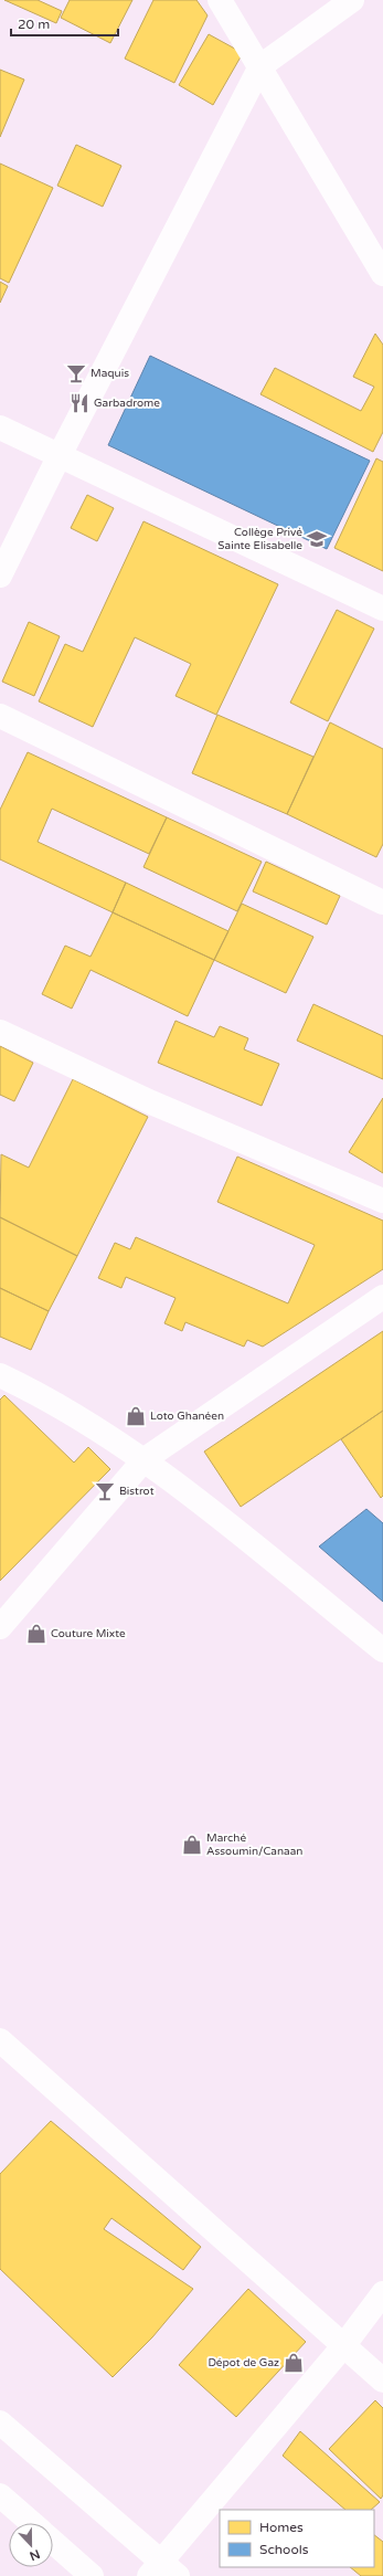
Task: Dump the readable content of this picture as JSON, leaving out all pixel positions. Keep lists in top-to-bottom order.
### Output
{
  "places": {
    "bar": ["Maquis", "Bistrot"],
    "restaurant": ["Garbadrome"],
    "school or university": ["Collège Privé Sainte Elisabelle"],
    "shop": [
      "Loto Ghanéen",
      "Couture Mixte",
      "Marché Assoumin/Canaan",
      "Dépot de Gaz"
    ]
  },
  "legend": ["Homes", "Schools"],
  "scale_bar": "20 m",
  "north": "bottom"
}
